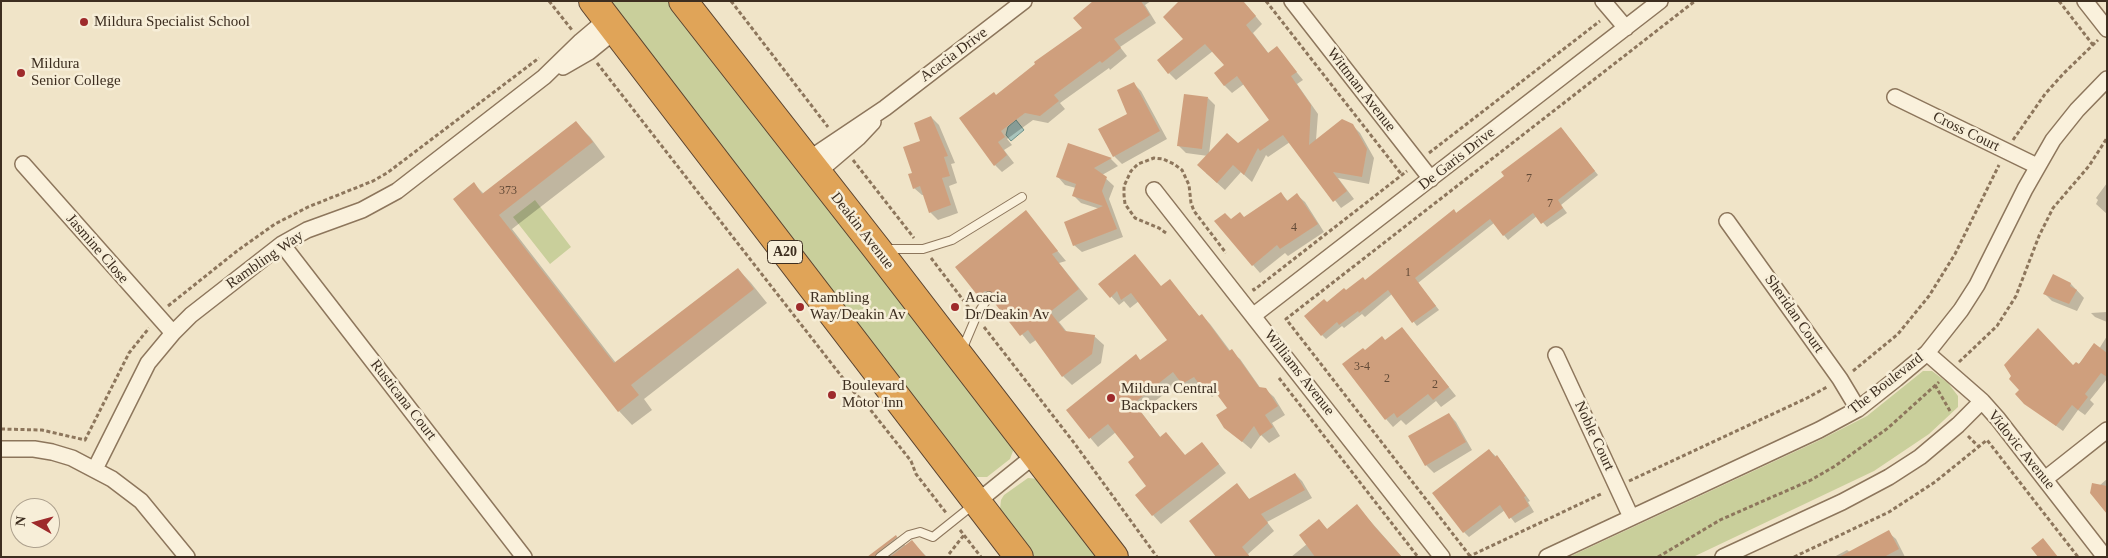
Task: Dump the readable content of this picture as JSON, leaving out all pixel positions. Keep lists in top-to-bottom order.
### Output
{
  "streets": {
    "highway": ["Deakin Avenue", "A20"],
    "street": [
      "Acacia Drive",
      "Wittman Avenue",
      "Cross Court",
      "De Garis Drive",
      "Jasmine Close",
      "Rambling Way",
      "Sheridan Court",
      "Williams Avenue",
      "The Boulevard",
      "Rusticana Court",
      "Noble Court",
      "Vidovic Avenue"
    ]
  },
  "crossings": [
    ["Acacia Drive", "Deakin Avenue"],
    ["Wittman Avenue", "De Garis Drive"],
    ["Cross Court", "The Boulevard"],
    ["De Garis Drive", "Williams Avenue"],
    ["Jasmine Close", "Rambling Way"],
    ["A20", "Rambling Way"],
    ["Rambling Way", "Rusticana Court"],
    ["Sheridan Court", "The Boulevard"],
    ["The Boulevard", "Noble Court"],
    ["The Boulevard", "Vidovic Avenue"]
  ],
  "places": [
    "Mildura Specialist School",
    "Mildura Senior College",
    "Rambling Way/Deakin Av",
    "Acacia Dr/Deakin Av",
    "Boulevard Motor Inn",
    "Mildura Central Backpackers"
  ],
  "house_numbers": [
    "7",
    "373",
    "7",
    "4",
    "1",
    "3-4",
    "2",
    "2"
  ],
  "north": "left"
}
